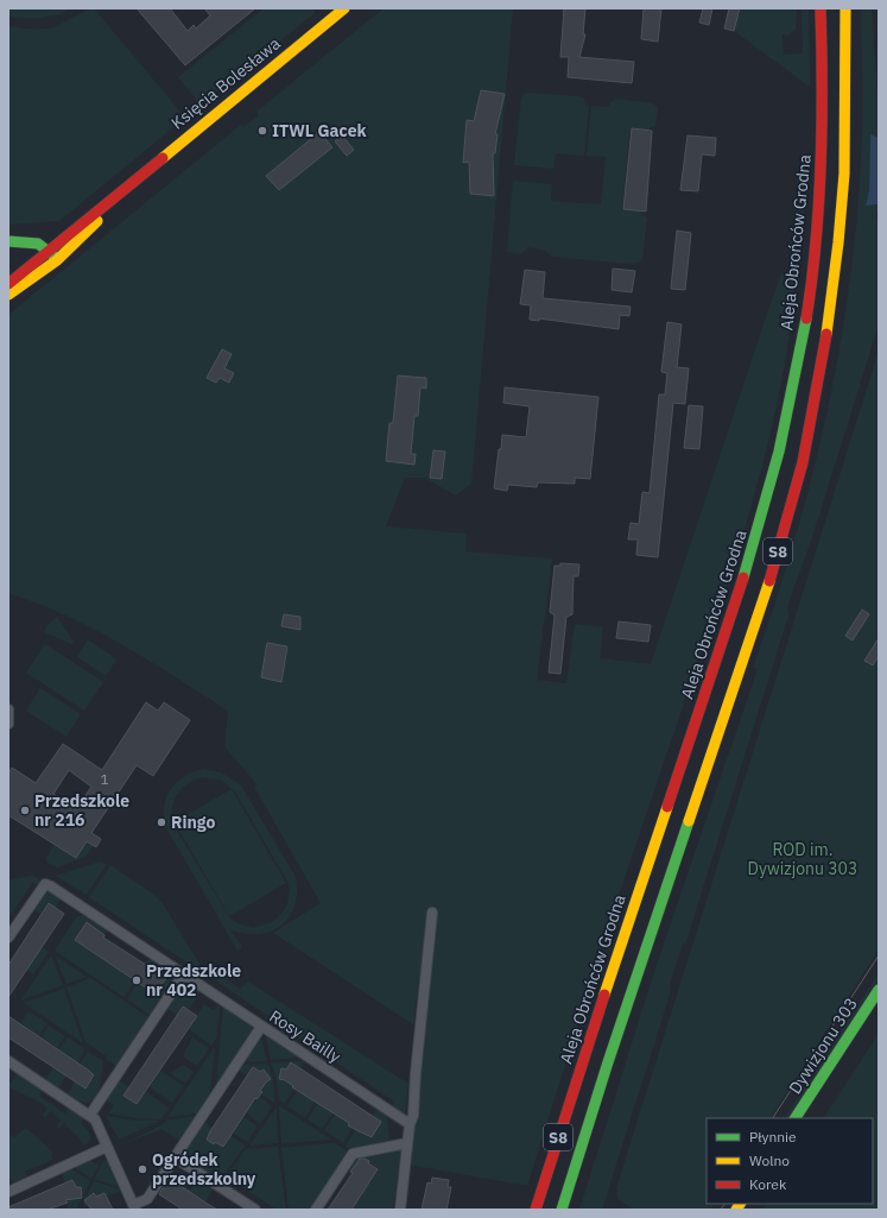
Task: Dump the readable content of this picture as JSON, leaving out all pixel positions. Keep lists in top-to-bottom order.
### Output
{
  "streets": {
    "main road": [
      "Księcia Bolesława",
      "Aleja Obrońców Grodna",
      "S8",
      "Dywizjonu 303"
    ],
    "street": ["Rosy Bailly"]
  },
  "parks": ["ROD im. Dywizjonu 303"],
  "places": [
    "ITWL Gacek",
    "Przedszkole nr 216",
    "Ringo",
    "Przedszkole nr 402",
    "Ogródek przedszkolny"
  ],
  "house_numbers": ["1"],
  "legend": ["Płynnie", "Wolno", "Korek"]
}
